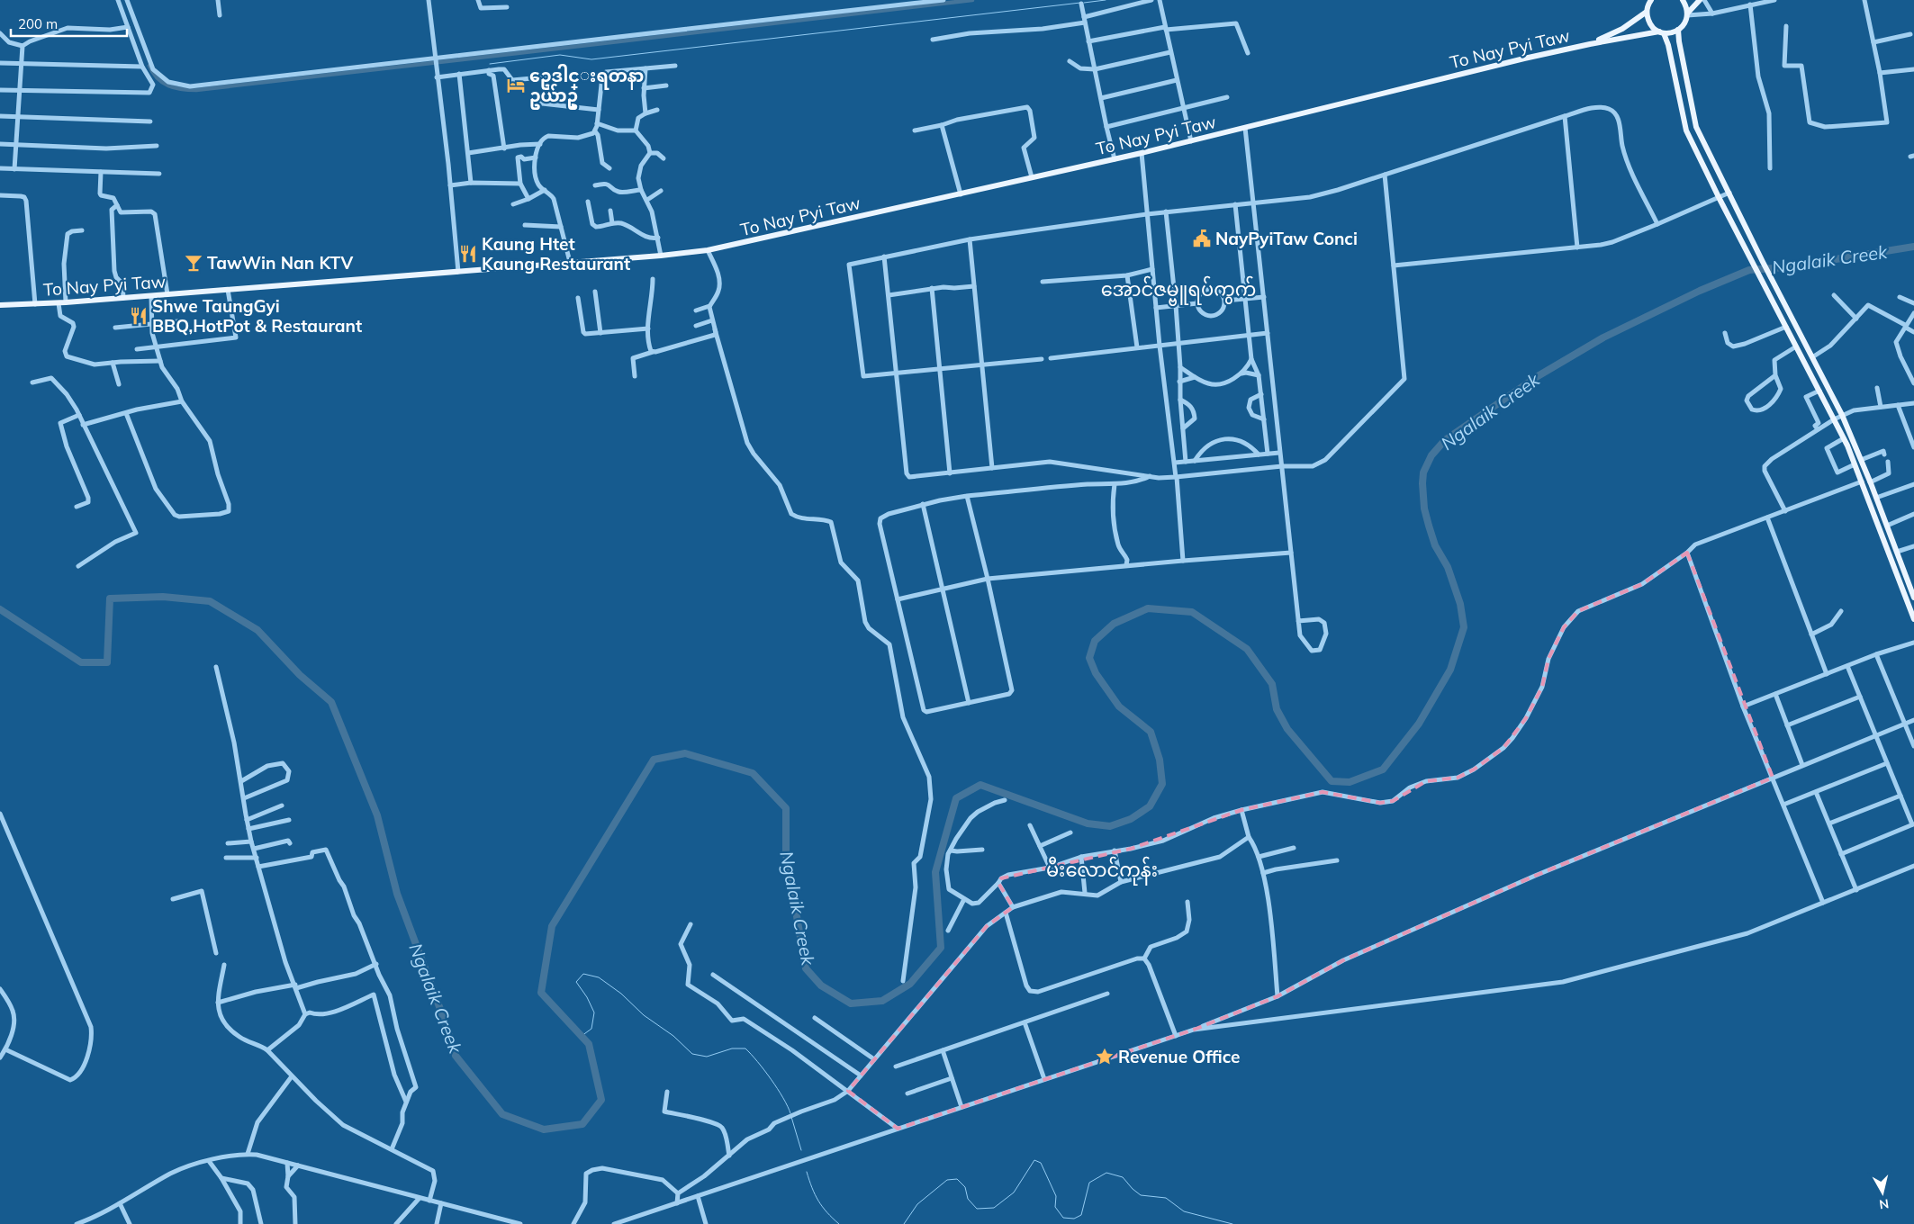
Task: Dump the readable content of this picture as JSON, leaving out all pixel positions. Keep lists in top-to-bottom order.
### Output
{
  "streets": {
    "main road": ["To Nay Pyi Taw"]
  },
  "districts": ["အောင်ဇမ္ဗူရပ်ကွက်", "မီးလောင်ကုန်း"],
  "water": ["Ngalaik Creek"],
  "places": {
    "hotel": ["ဥေဒါင္းရတနာ ဥယ်ာဥ္"],
    "public building": ["NayPyiTaw Conci"],
    "restaurant": ["Kaung Htet Kaung Restaurant", "Shwe TaungGyi BBQ,HotPot & Restaurant"],
    "bar": ["TawWin Nan KTV"],
    "place": ["Revenue Office"]
  },
  "scale_bar": "200 m",
  "north": "bottom"
}
